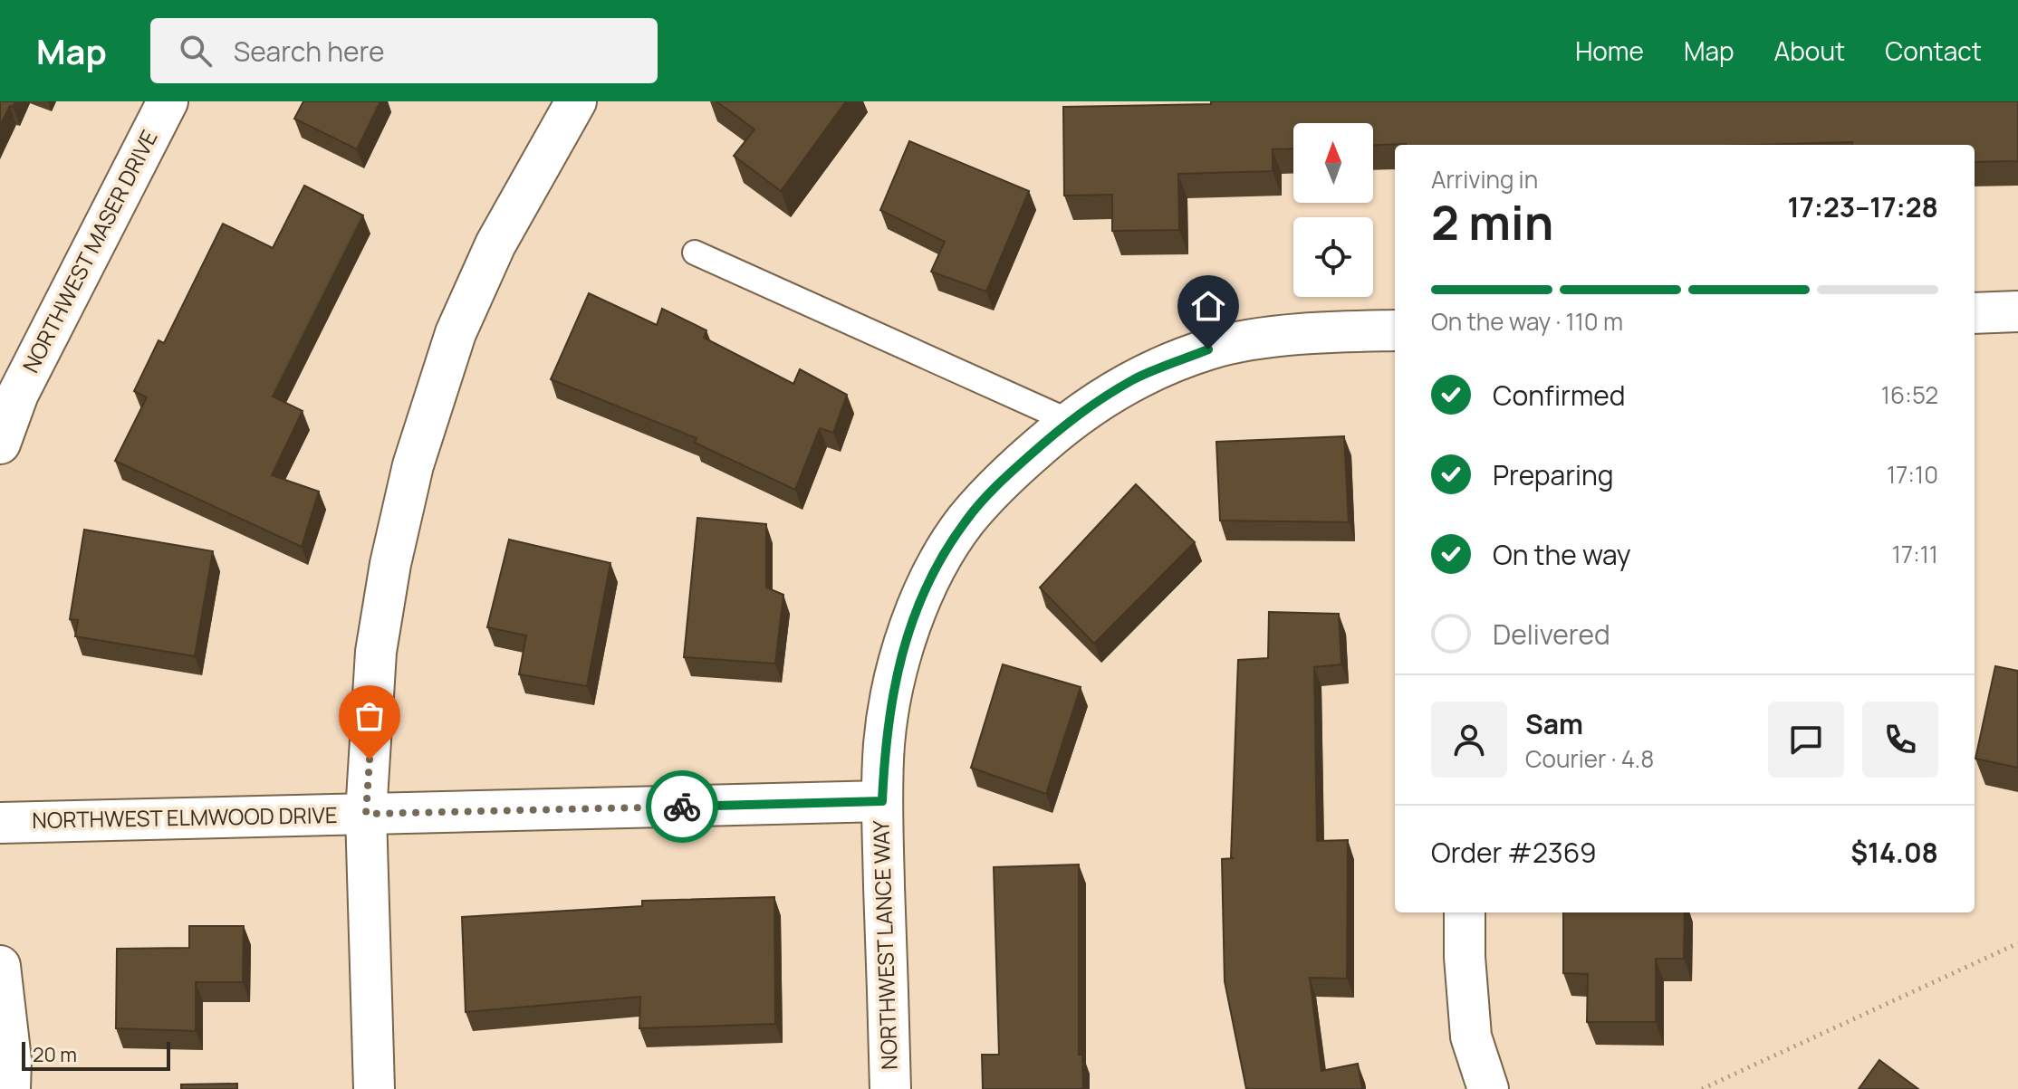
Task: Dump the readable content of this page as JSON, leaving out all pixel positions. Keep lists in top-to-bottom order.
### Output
{
  "streets": {
    "street": ["NORTHWEST MASER DRIVE", "NORTHWEST ELMWOOD DRIVE", "NORTHWEST LANCE WAY"]
  },
  "crossings": [
    ["NORTHWEST ELMWOOD DRIVE", "NORTHWEST LANCE WAY"]
  ],
  "scale_bar": "20 m",
  "north": "top",
  "page": {
    "header": "Map",
    "search": "Search here",
    "nav": [
      "Home",
      "Map",
      "About",
      "Contact"
    ],
    "heading": ["2 min", "Arriving in", "17:23–17:28"],
    "panel": [
      "Sam",
      "Courier · 4.8",
      "Order #2369",
      "$14.08"
    ],
    "bar": "On the way · 110 m",
    "list": [
      ["Confirmed", "16:52"],
      ["Preparing", "17:10"],
      ["On the way", "17:11"],
      "Delivered"
    ],
    "scale": "20 m"
  }
}
